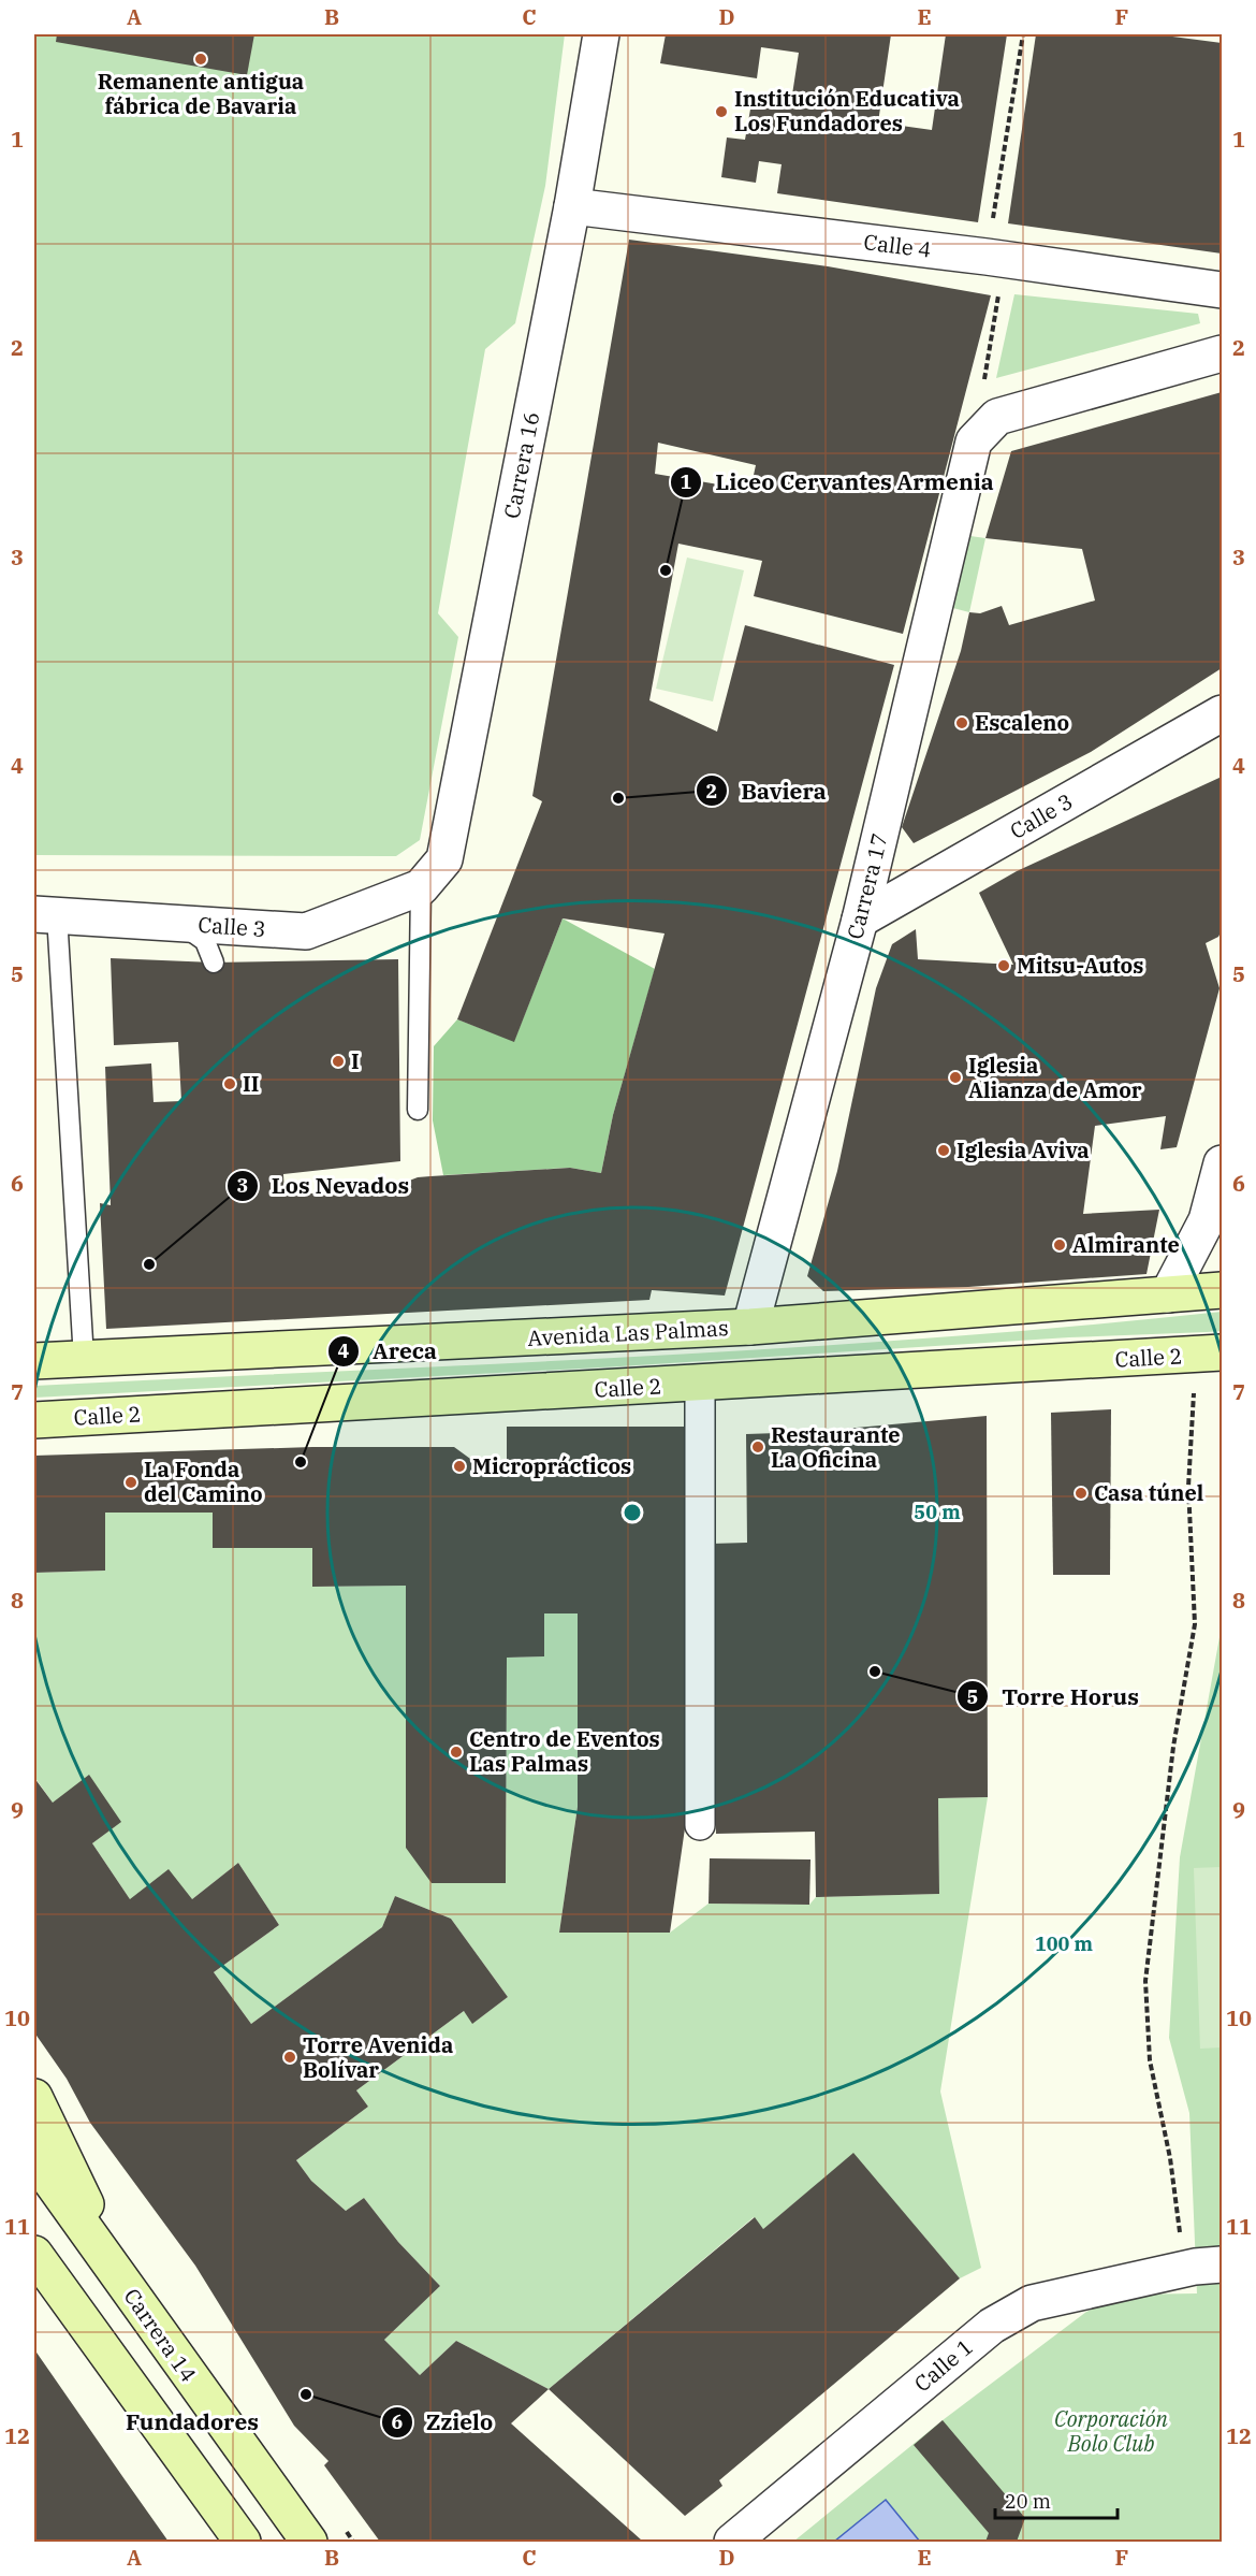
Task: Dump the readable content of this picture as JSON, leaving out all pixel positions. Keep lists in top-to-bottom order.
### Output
{
  "streets": {
    "main road": ["Avenida Las Palmas", "Calle 2", "Carrera 14"],
    "street": [
      "Calle 4",
      "Carrera 16",
      "Calle 3",
      "Carrera 17",
      "Calle 1"
    ]
  },
  "crossings": [
    ["Calle 4", "Carrera 16"],
    ["Carrera 16", "Calle 3"],
    ["Calle 3", "Carrera 17"],
    ["Carrera 17", "Avenida Las Palmas"]
  ],
  "districts": ["Fundadores"],
  "parks": ["Corporación Bolo Club"],
  "places": [
    "Remanente antigua fábrica de Bavaria",
    "Institución Educativa Los Fundadores",
    "Liceo Cervantes Armenia",
    "Escaleno",
    "Baviera",
    "Mitsu-Autos",
    "I",
    "Iglesia Alianza de Amor",
    "II",
    "Iglesia Aviva",
    "Almirante",
    "Los Nevados",
    "Restaurante La Oficina",
    "Areca",
    "Microprácticos",
    "La Fonda del Camino",
    "Casa túnel",
    "Torre Horus",
    "Centro de Eventos Las Palmas",
    "Torre Avenida Bolívar",
    "Zzielo"
  ],
  "scale_bar": "20 m",
  "grid": {
    "columns": [
      "A",
      "B",
      "C",
      "D",
      "E",
      "F"
    ],
    "rows": [
      "1",
      "2",
      "3",
      "4",
      "5",
      "6",
      "7",
      "8",
      "9",
      "10",
      "11",
      "12"
    ]
  },
  "rings": ["50 m", "100 m"]
}
